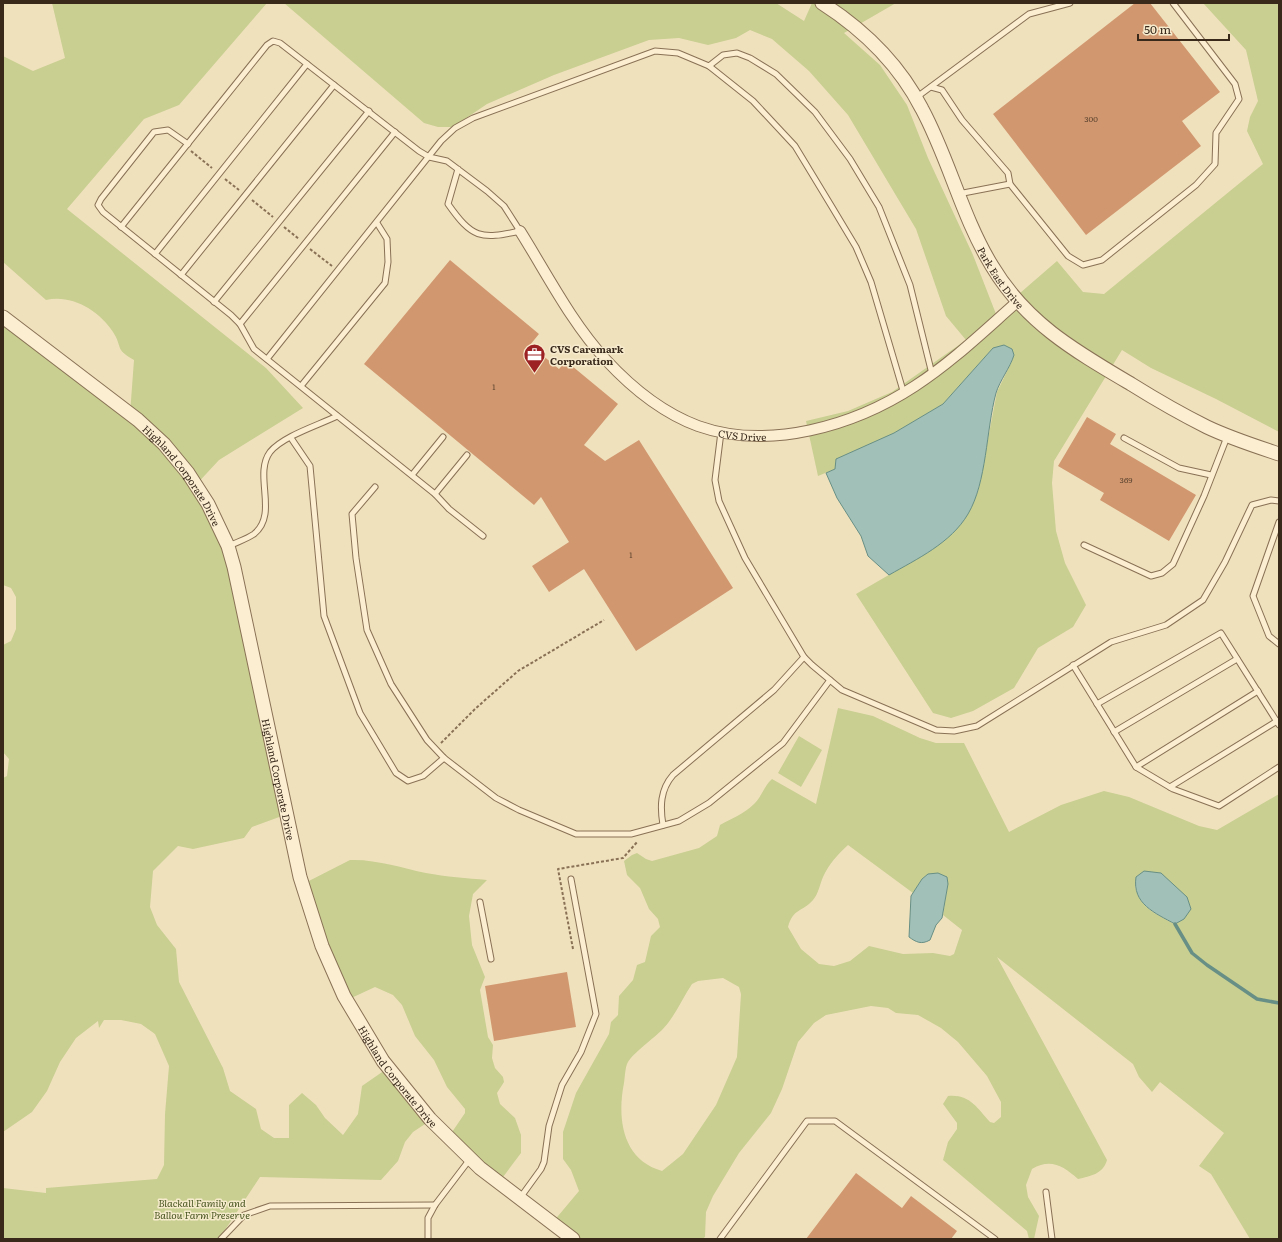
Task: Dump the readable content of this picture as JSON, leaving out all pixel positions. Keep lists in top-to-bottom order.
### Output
{
  "streets": {
    "street": ["Park East Drive", "CVS Drive", "Highland Corporate Drive"]
  },
  "crossings": [
    ["Park East Drive", "CVS Drive"]
  ],
  "parks": ["Blackall Family and Ballou Farm Preserve"],
  "places": {
    "office": ["CVS Caremark Corporation"]
  },
  "house_numbers": [
    "300",
    "1",
    "369",
    "1"
  ],
  "scale_bar": "50 m"
}
